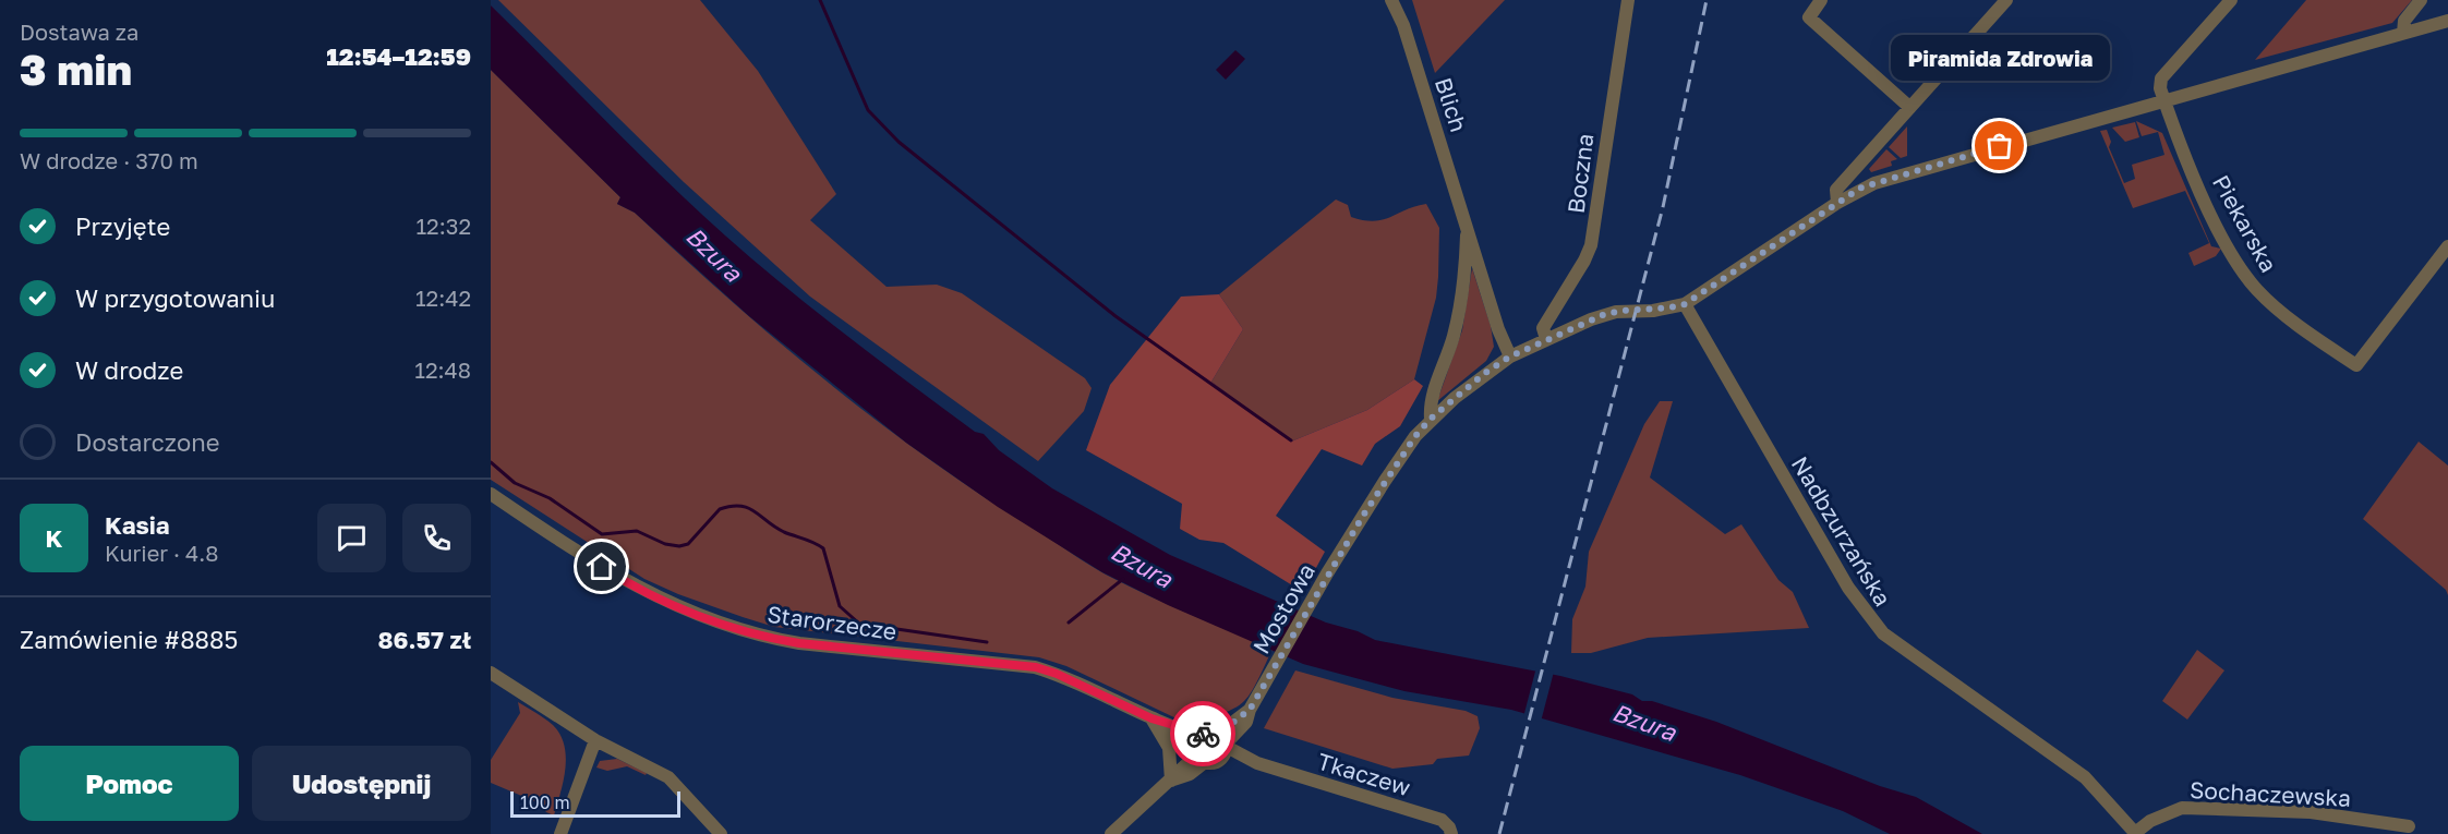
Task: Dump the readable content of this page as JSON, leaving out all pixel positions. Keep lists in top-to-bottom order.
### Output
{
  "streets": {
    "street": [
      "Blich",
      "Boczna",
      "Piekarska",
      "Nadbzurzańska",
      "Mostowa",
      "Starorzecze",
      "Tkaczew",
      "Sochaczewska"
    ]
  },
  "crossings": [
    ["Blich", "Mostowa"],
    ["Boczna", "Mostowa"],
    ["Nadbzurzańska", "Mostowa"],
    ["Nadbzurzańska", "Sochaczewska"],
    ["Mostowa", "Tkaczew"]
  ],
  "water": ["Bzura"],
  "places": ["Piramida Zdrowia"],
  "scale_bar": "100 m",
  "page": {
    "heading": ["3 min", "Dostawa za", "12:54–12:59"],
    "panel": [
      "Kasia",
      "Kurier · 4.8",
      "Zamówienie #8885",
      "86.57 zł"
    ],
    "bubble": "Piramida Zdrowia",
    "bar": "W drodze · 370 m",
    "list": [
      ["Przyjęte", "12:32"],
      ["W przygotowaniu", "12:42"],
      ["W drodze", "12:48"],
      "Dostarczone"
    ],
    "round": "K",
    "buttons": ["Pomoc", "Udostępnij"],
    "scale": "100 m"
  }
}
